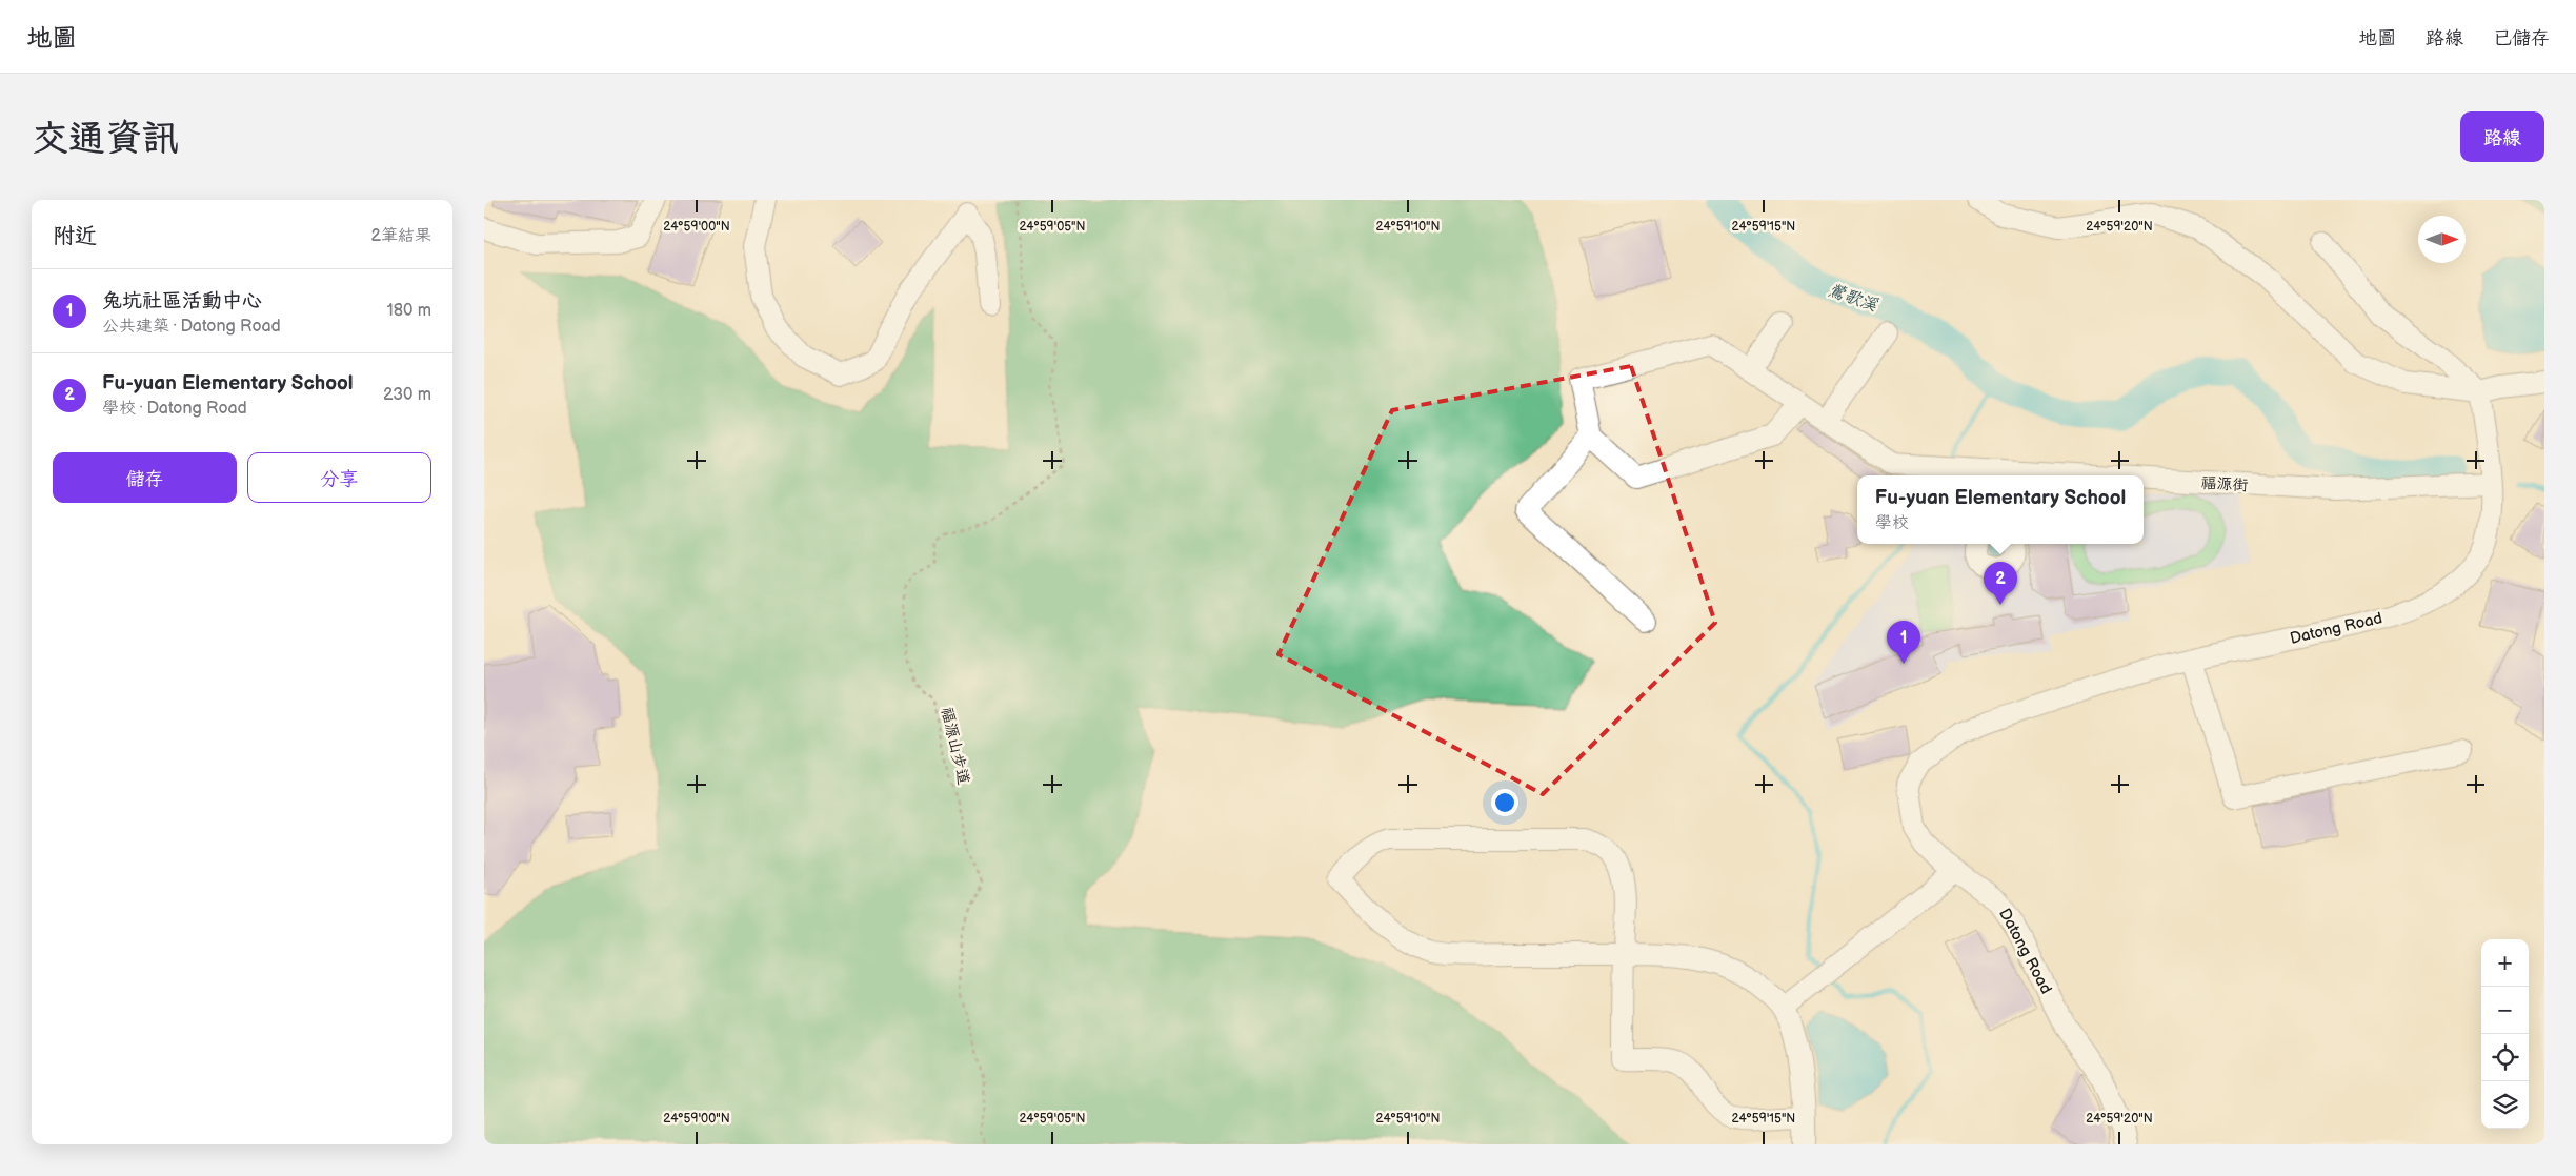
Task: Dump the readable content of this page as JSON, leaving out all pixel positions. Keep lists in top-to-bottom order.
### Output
{
  "streets": {
    "street": ["福源街", "Datong Road"],
    "path": ["福源山步道"]
  },
  "crossings": [
    ["福源街", "Datong Road"]
  ],
  "water": ["鶯歌溪"],
  "north": "right",
  "page": {
    "header": "地圖",
    "nav": ["地圖", "路線", "已儲存"],
    "buttons": [
      "路線",
      ["儲存", "分享"]
    ],
    "title": "交通資訊",
    "heading": ["附近", "2筆結果"],
    "list": [
      {
        "mark": "1",
        "name": "兔坑社區活動中心",
        "note": "公共建築 · Datong Road",
        "value": "180 m"
      },
      {
        "mark": "2",
        "name": "Fu-yuan Elementary School",
        "note": "學校 · Datong Road",
        "value": "230 m"
      }
    ],
    "popup": ["Fu-yuan Elementary School", "學校"],
    "pins": ["2", "1"],
    "map_buttons": ["+", "−"]
  },
  "coordinates": [
    "24°59'00\"N",
    "24°59'05\"N",
    "24°59'10\"N",
    "24°59'15\"N",
    "24°59'20\"N"
  ]
}
